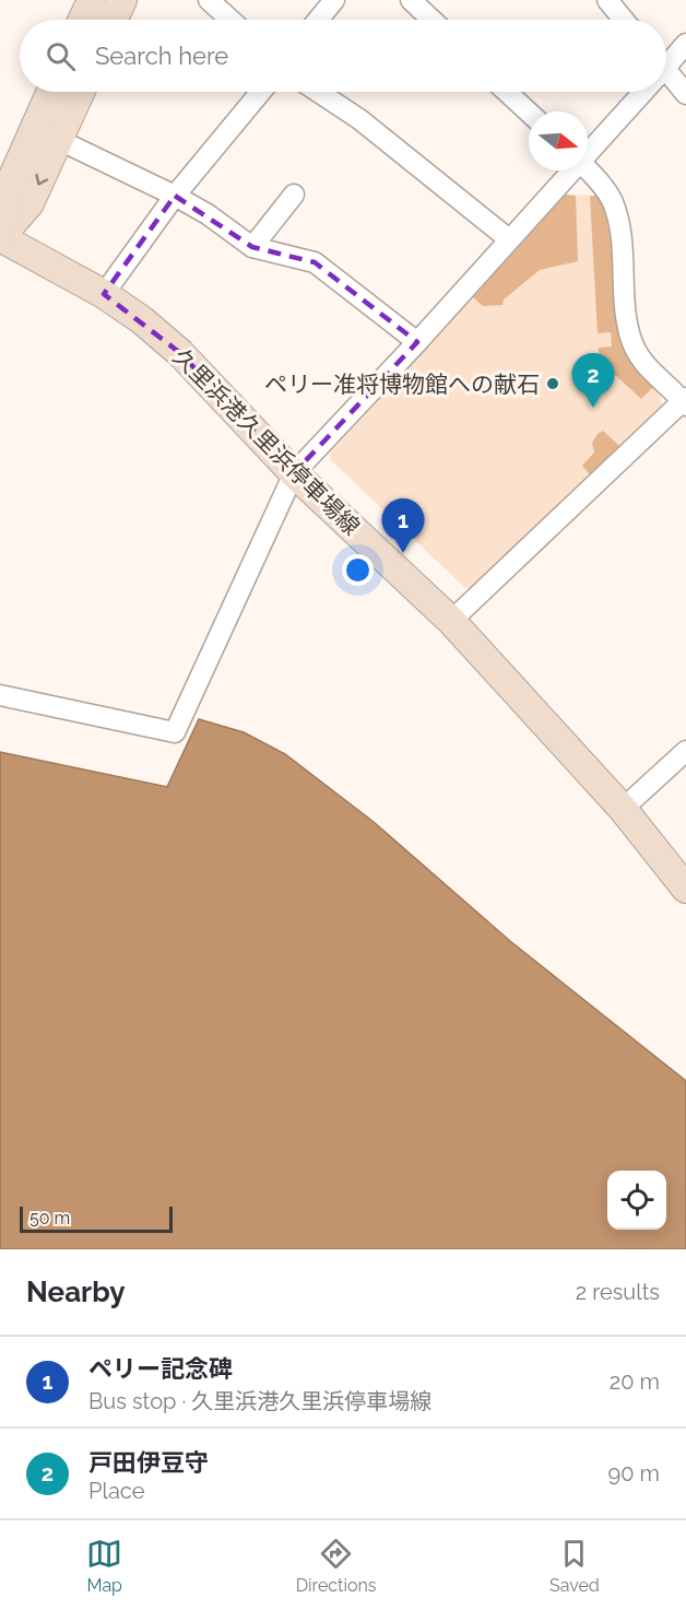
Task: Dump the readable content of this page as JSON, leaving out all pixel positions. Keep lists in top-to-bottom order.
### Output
{
  "streets": {
    "main road": ["久里浜港久里浜停車場線"]
  },
  "places": ["ペリー准将博物館への献石"],
  "scale_bar": "50 m",
  "north": "right",
  "page": {
    "search": "Search here",
    "pins": ["2", "1"],
    "scale": "50 m",
    "heading": ["Nearby", "2 results"],
    "list": [
      {
        "mark": "1",
        "name": "ペリー記念碑",
        "note": "Bus stop · 久里浜港久里浜停車場線",
        "value": "20 m"
      },
      {
        "mark": "2",
        "name": "戸田伊豆守",
        "note": "Place",
        "value": "90 m"
      }
    ],
    "nav": ["Map", "Directions", "Saved"]
  }
}
